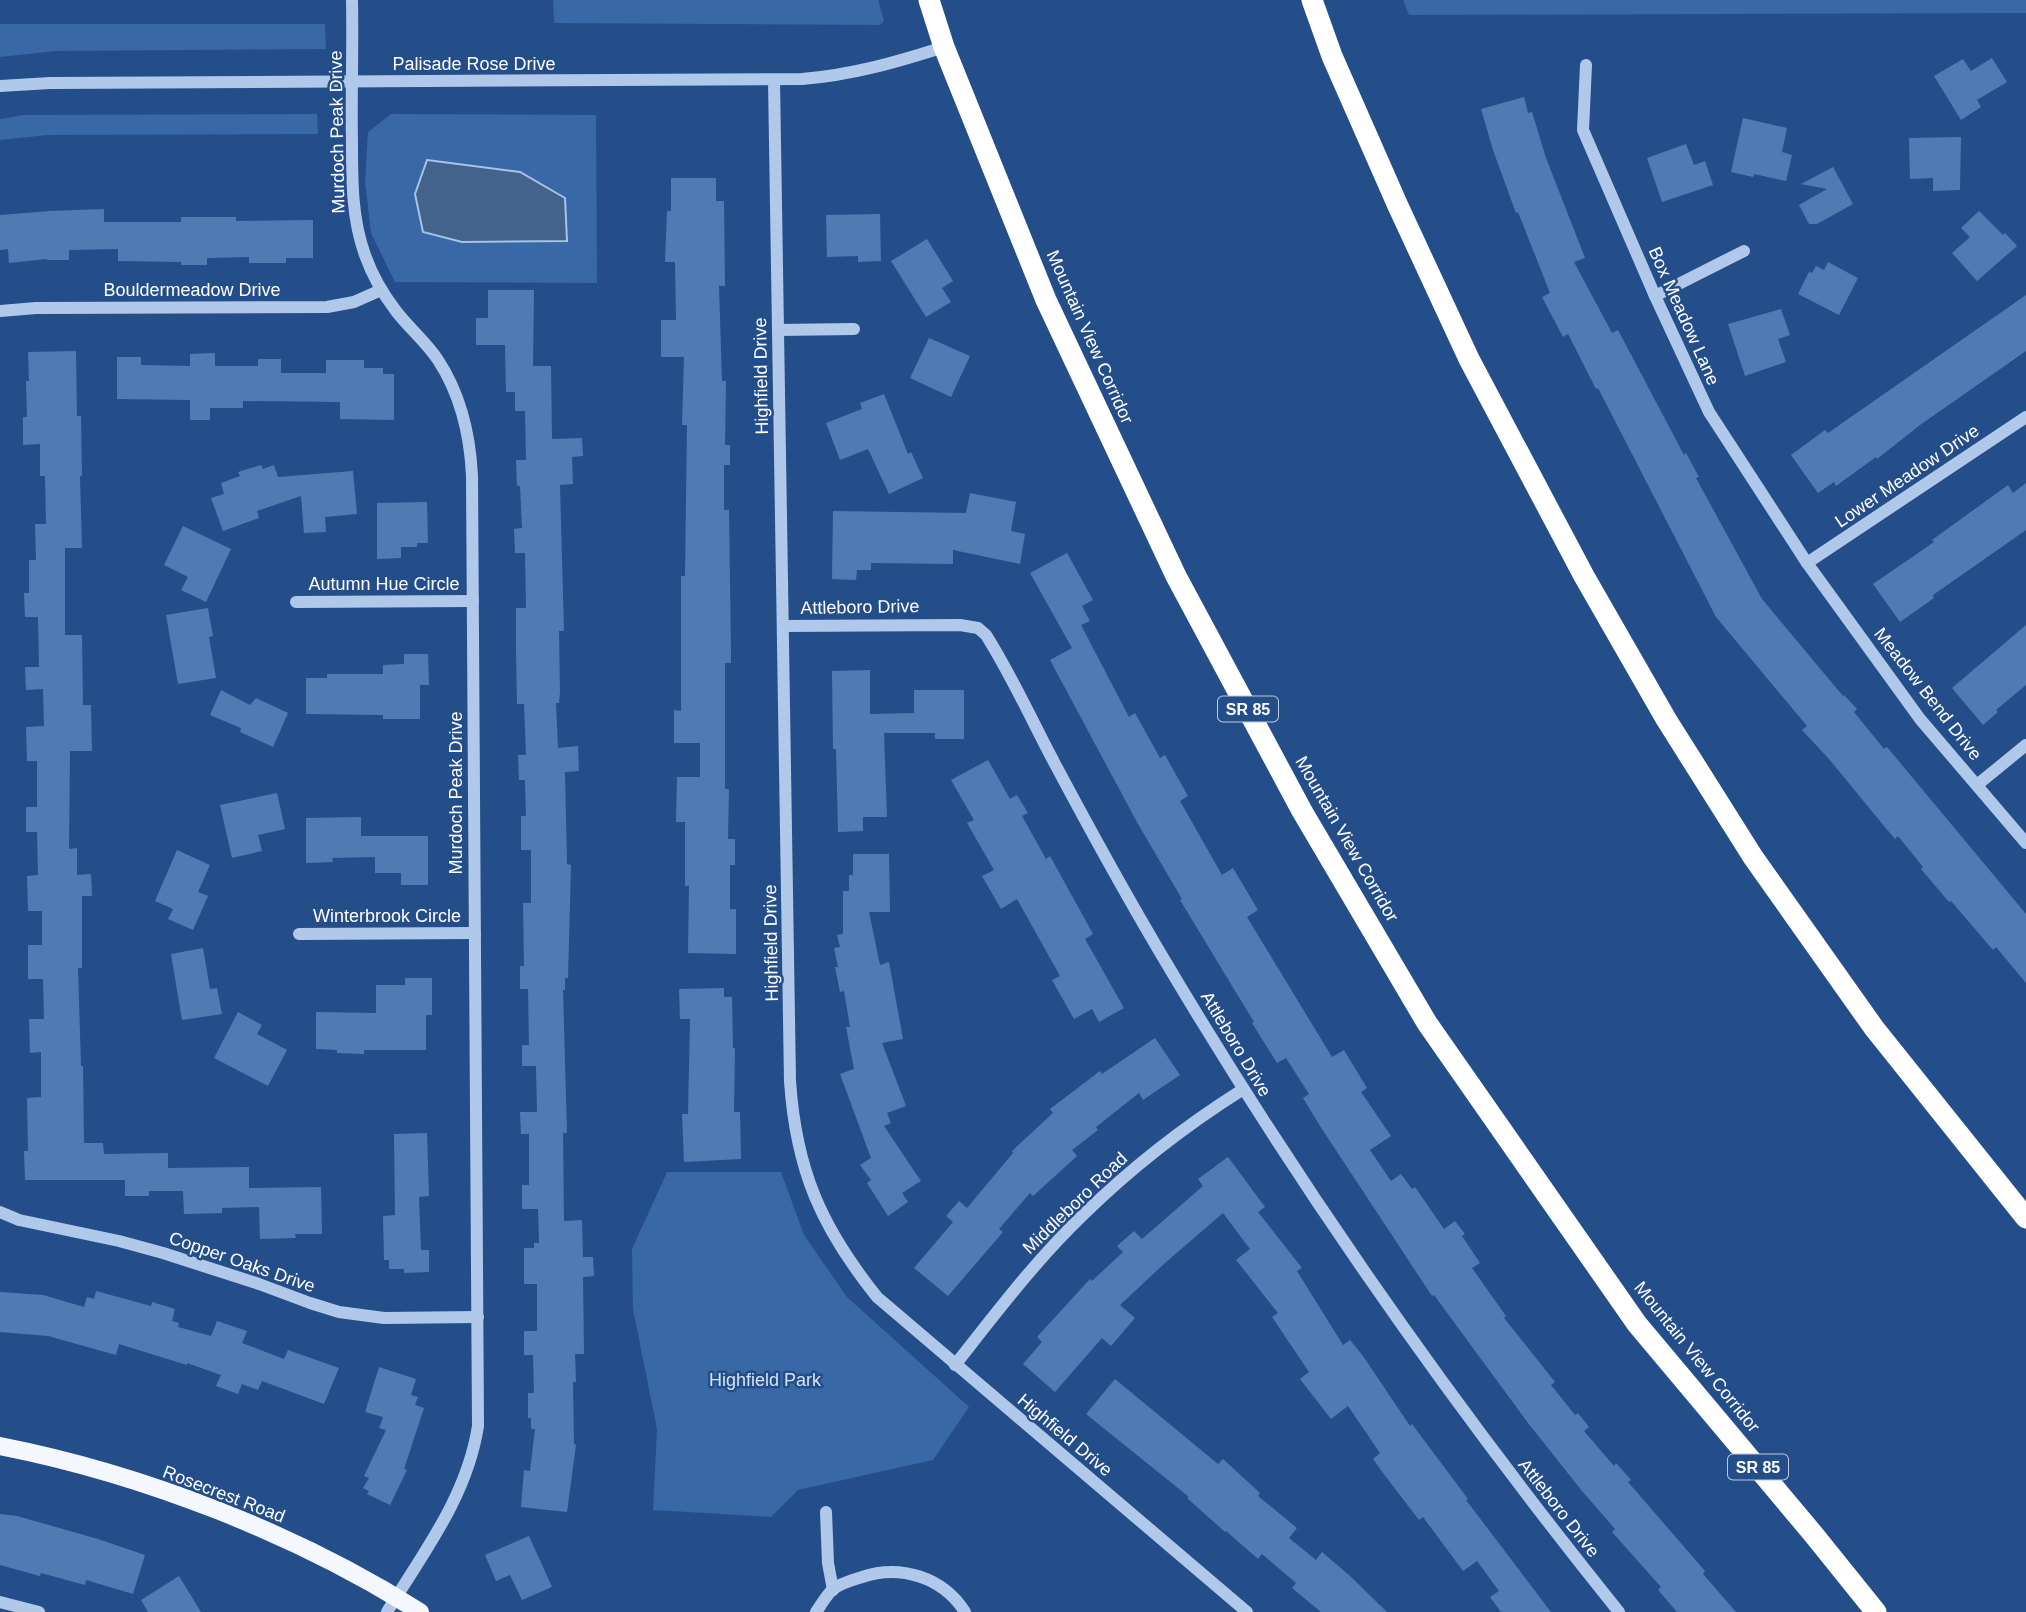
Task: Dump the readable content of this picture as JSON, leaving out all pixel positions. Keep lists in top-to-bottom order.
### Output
{
  "streets": {
    "highway": ["Mountain View Corridor", "SR 85"],
    "main road": ["Rosecrest Road"],
    "street": [
      "Palisade Rose Drive",
      "Murdoch Peak Drive",
      "Bouldermeadow Drive",
      "Box Meadow Lane",
      "Highfield Drive",
      "Lower Meadow Drive",
      "Autumn Hue Circle",
      "Attleboro Drive",
      "Meadow Bend Drive",
      "Winterbrook Circle",
      "Middleboro Road",
      "Copper Oaks Drive"
    ]
  },
  "crossings": [
    ["Palisade Rose Drive", "Murdoch Peak Drive"],
    ["Palisade Rose Drive", "Mountain View Corridor"],
    ["Palisade Rose Drive", "Highfield Drive"],
    ["Murdoch Peak Drive", "Bouldermeadow Drive"],
    ["Murdoch Peak Drive", "Autumn Hue Circle"],
    ["Murdoch Peak Drive", "Winterbrook Circle"],
    ["Murdoch Peak Drive", "Copper Oaks Drive"],
    ["Murdoch Peak Drive", "Rosecrest Road"],
    ["Box Meadow Lane", "Lower Meadow Drive"],
    ["Box Meadow Lane", "Meadow Bend Drive"],
    ["Highfield Drive", "Attleboro Drive"],
    ["Highfield Drive", "Middleboro Road"],
    ["Lower Meadow Drive", "Meadow Bend Drive"],
    ["Attleboro Drive", "Middleboro Road"]
  ],
  "parks": ["Highfield Park"]
}
